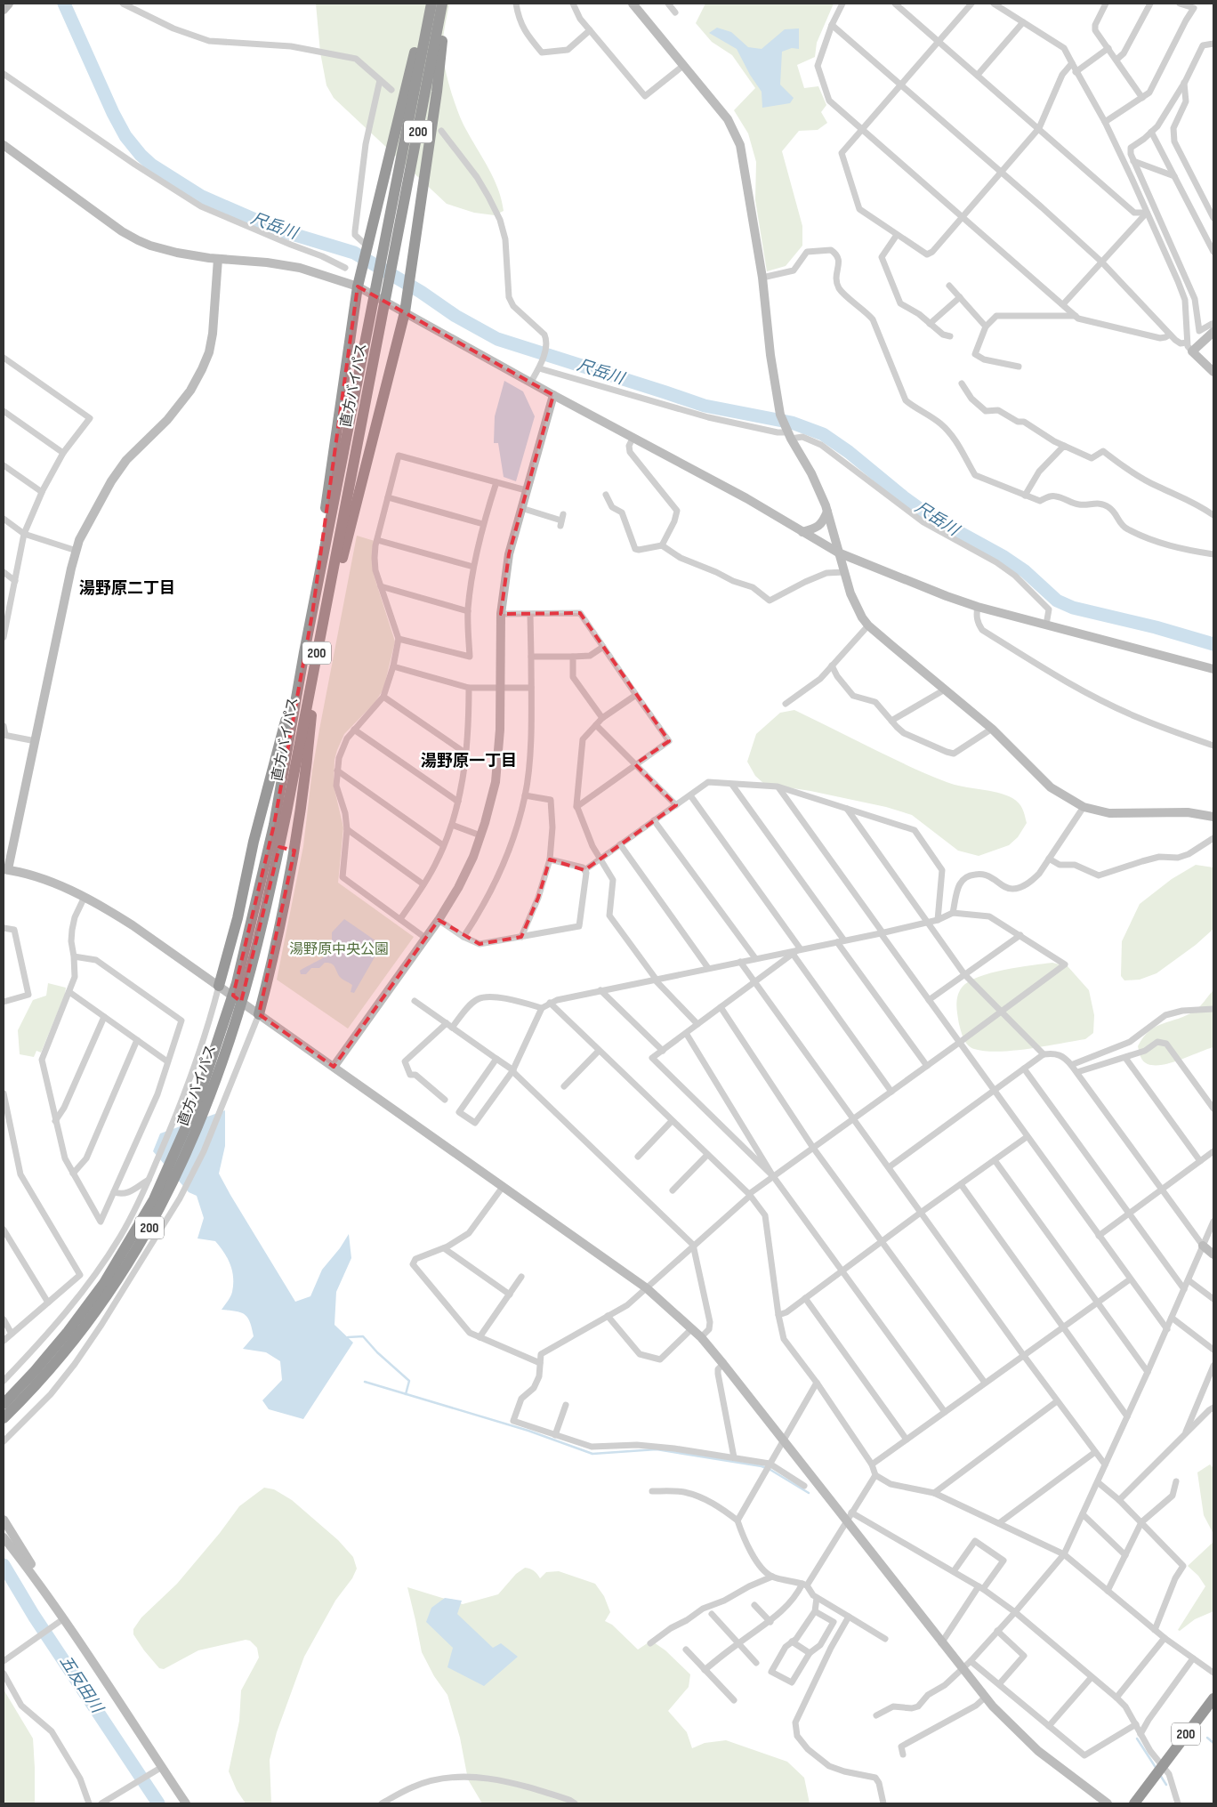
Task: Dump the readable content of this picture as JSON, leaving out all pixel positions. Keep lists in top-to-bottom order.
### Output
{
  "streets": {
    "highway": ["200", "直方バイパス"]
  },
  "districts": ["湯野原二丁目", "湯野原一丁目"],
  "water": ["尺岳川", "五反田川"],
  "parks": ["湯野原中央公園"]
}
